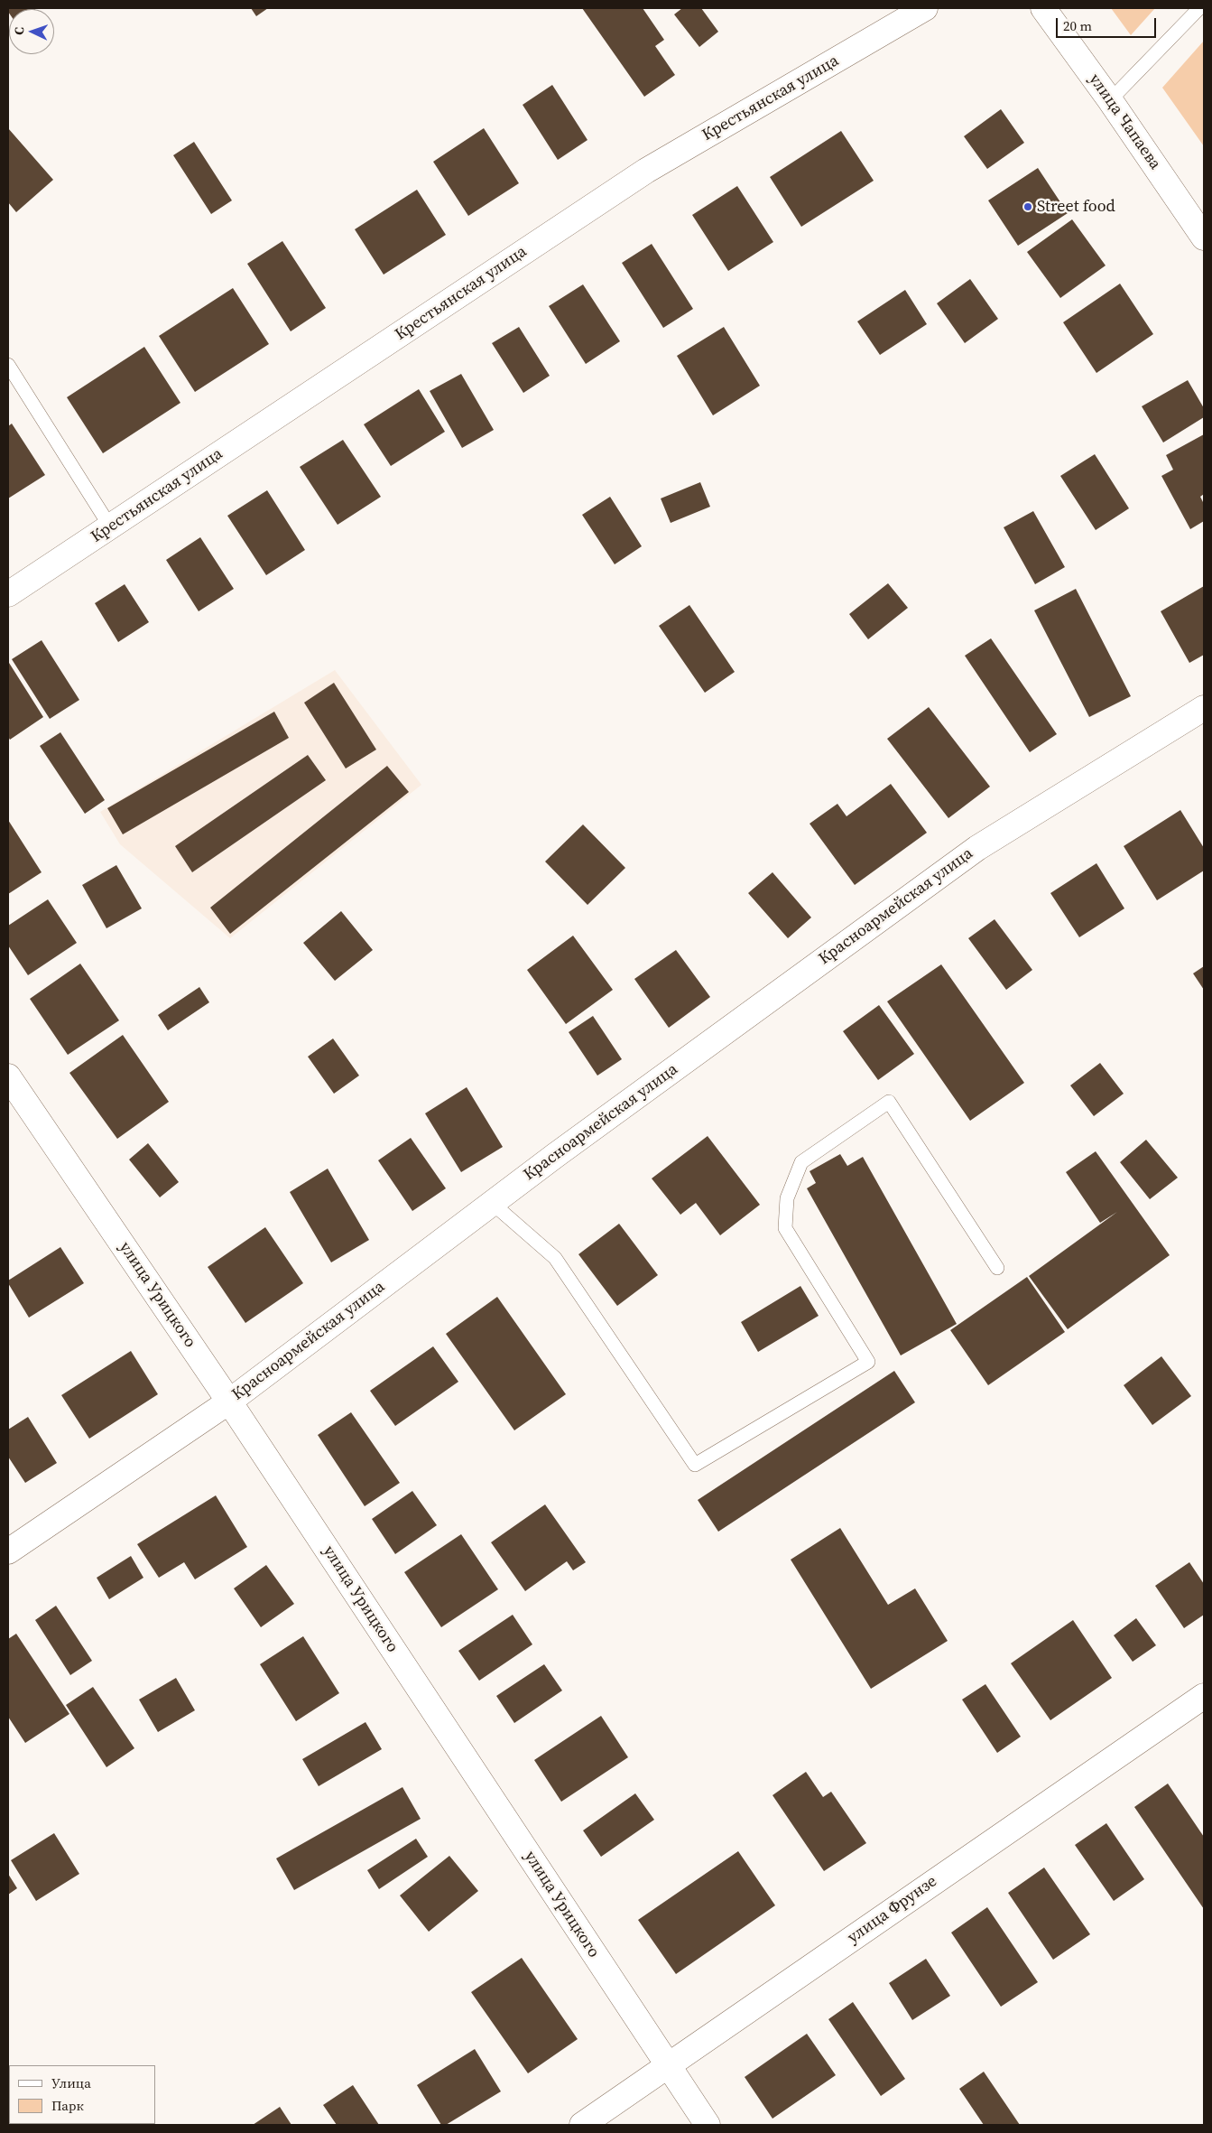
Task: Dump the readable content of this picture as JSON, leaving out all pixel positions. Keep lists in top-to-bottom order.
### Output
{
  "streets": {
    "street": [
      "Крестьянская улица",
      "улица Чапаева",
      "Красноармейская улица",
      "улица Урицкого",
      "улица Фрунзе"
    ]
  },
  "crossings": [
    ["Красноармейская улица", "улица Урицкого"],
    ["улица Урицкого", "улица Фрунзе"]
  ],
  "places": ["Street food"],
  "legend": ["Улица", "Парк"],
  "scale_bar": "20 m",
  "north": "left"
}
